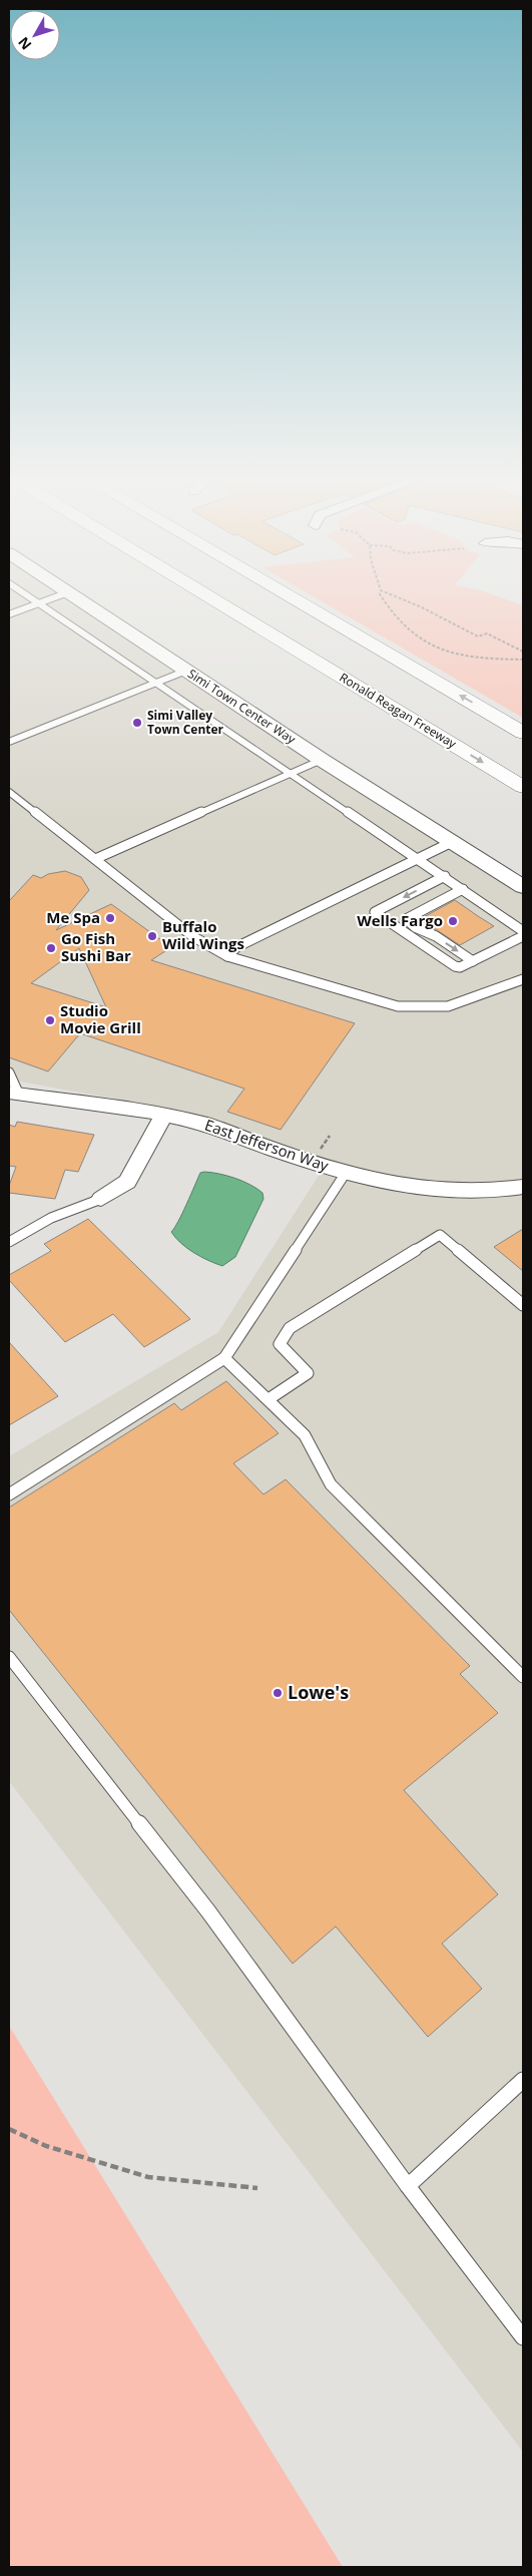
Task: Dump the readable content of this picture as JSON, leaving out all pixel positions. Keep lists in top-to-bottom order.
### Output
{
  "streets": {
    "highway": ["Ronald Reagan Freeway"],
    "street": ["Simi Town Center Way", "East Jefferson Way"]
  },
  "places": [
    "Simi Valley Town Center",
    "Me Spa",
    "Wells Fargo",
    "Buffalo Wild Wings",
    "Go Fish Sushi Bar",
    "Studio Movie Grill",
    "Lowe's"
  ],
  "north": "bottom left"
}
